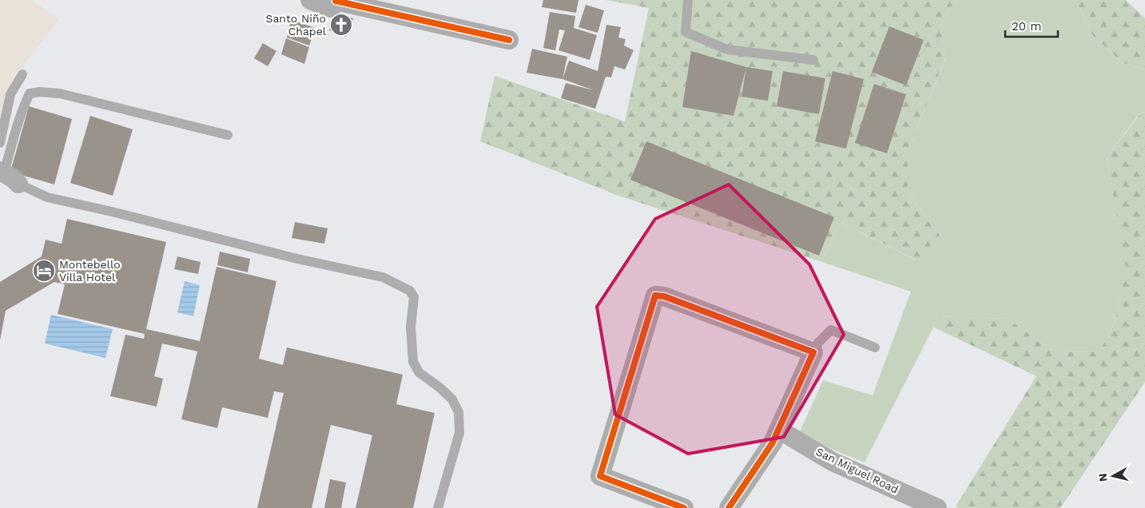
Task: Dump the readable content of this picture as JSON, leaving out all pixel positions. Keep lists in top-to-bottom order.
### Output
{
  "streets": {
    "street": ["San Miguel Road"]
  },
  "places": {
    "church": ["Santo Niño Chapel"],
    "hotel": ["Montebello Villa Hotel"]
  },
  "scale_bar": "20 m",
  "north": "left"
}
